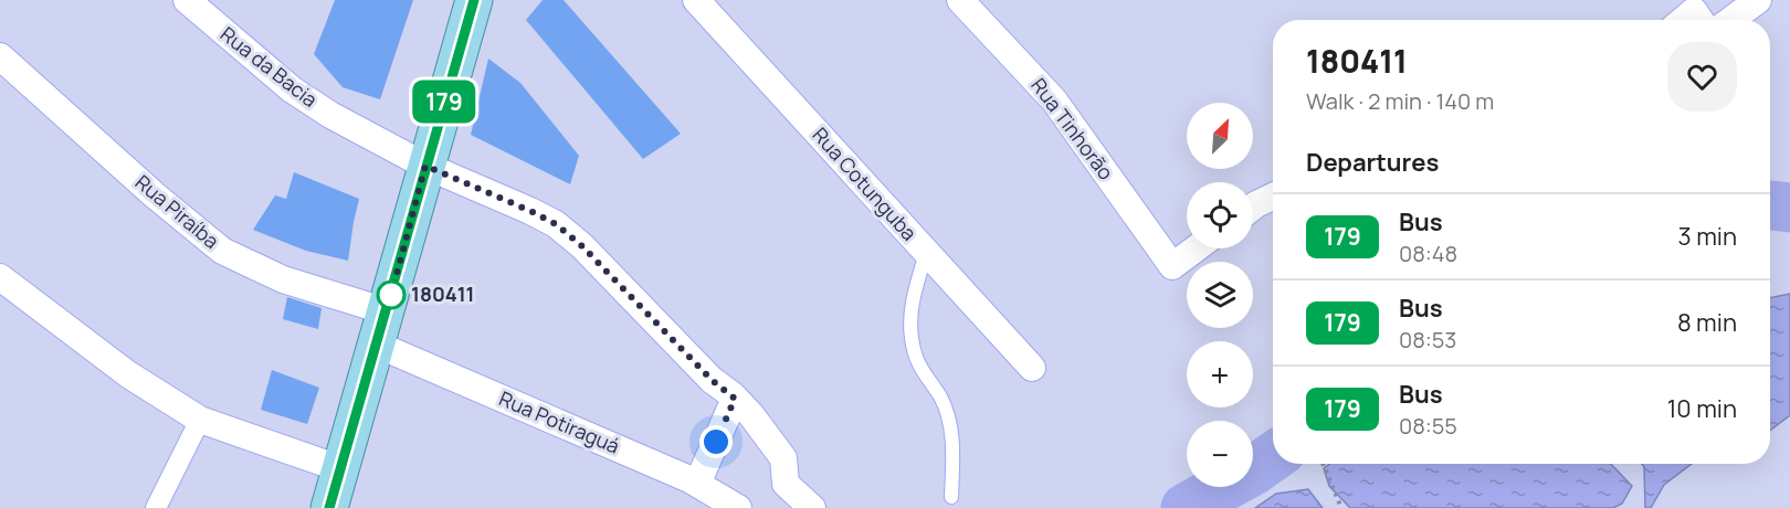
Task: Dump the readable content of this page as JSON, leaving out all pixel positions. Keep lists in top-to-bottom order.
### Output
{
  "streets": {
    "street": [
      "Rua da Bacia",
      "Rua Tinhorão",
      "Rua Cotunguba",
      "Rua Piraíba",
      "Rua Potiraguá"
    ]
  },
  "crossings": [
    ["Rua Piraíba", "Rua Potiraguá"]
  ],
  "places": ["180411"],
  "lines": ["bus line 179"],
  "north": "top right",
  "page": {
    "on_map": "179",
    "heading": [
      ["180411", "Walk · 2 min · 140 m"],
      "Departures"
    ],
    "map_buttons": ["+", "−"],
    "list": [
      {
        "mark": "179",
        "name": "Bus",
        "note": "08:48",
        "value": "3 min"
      },
      {
        "mark": "179",
        "name": "Bus",
        "note": "08:53",
        "value": "8 min"
      },
      {
        "mark": "179",
        "name": "Bus",
        "note": "08:55",
        "value": "10 min"
      }
    ]
  }
}
